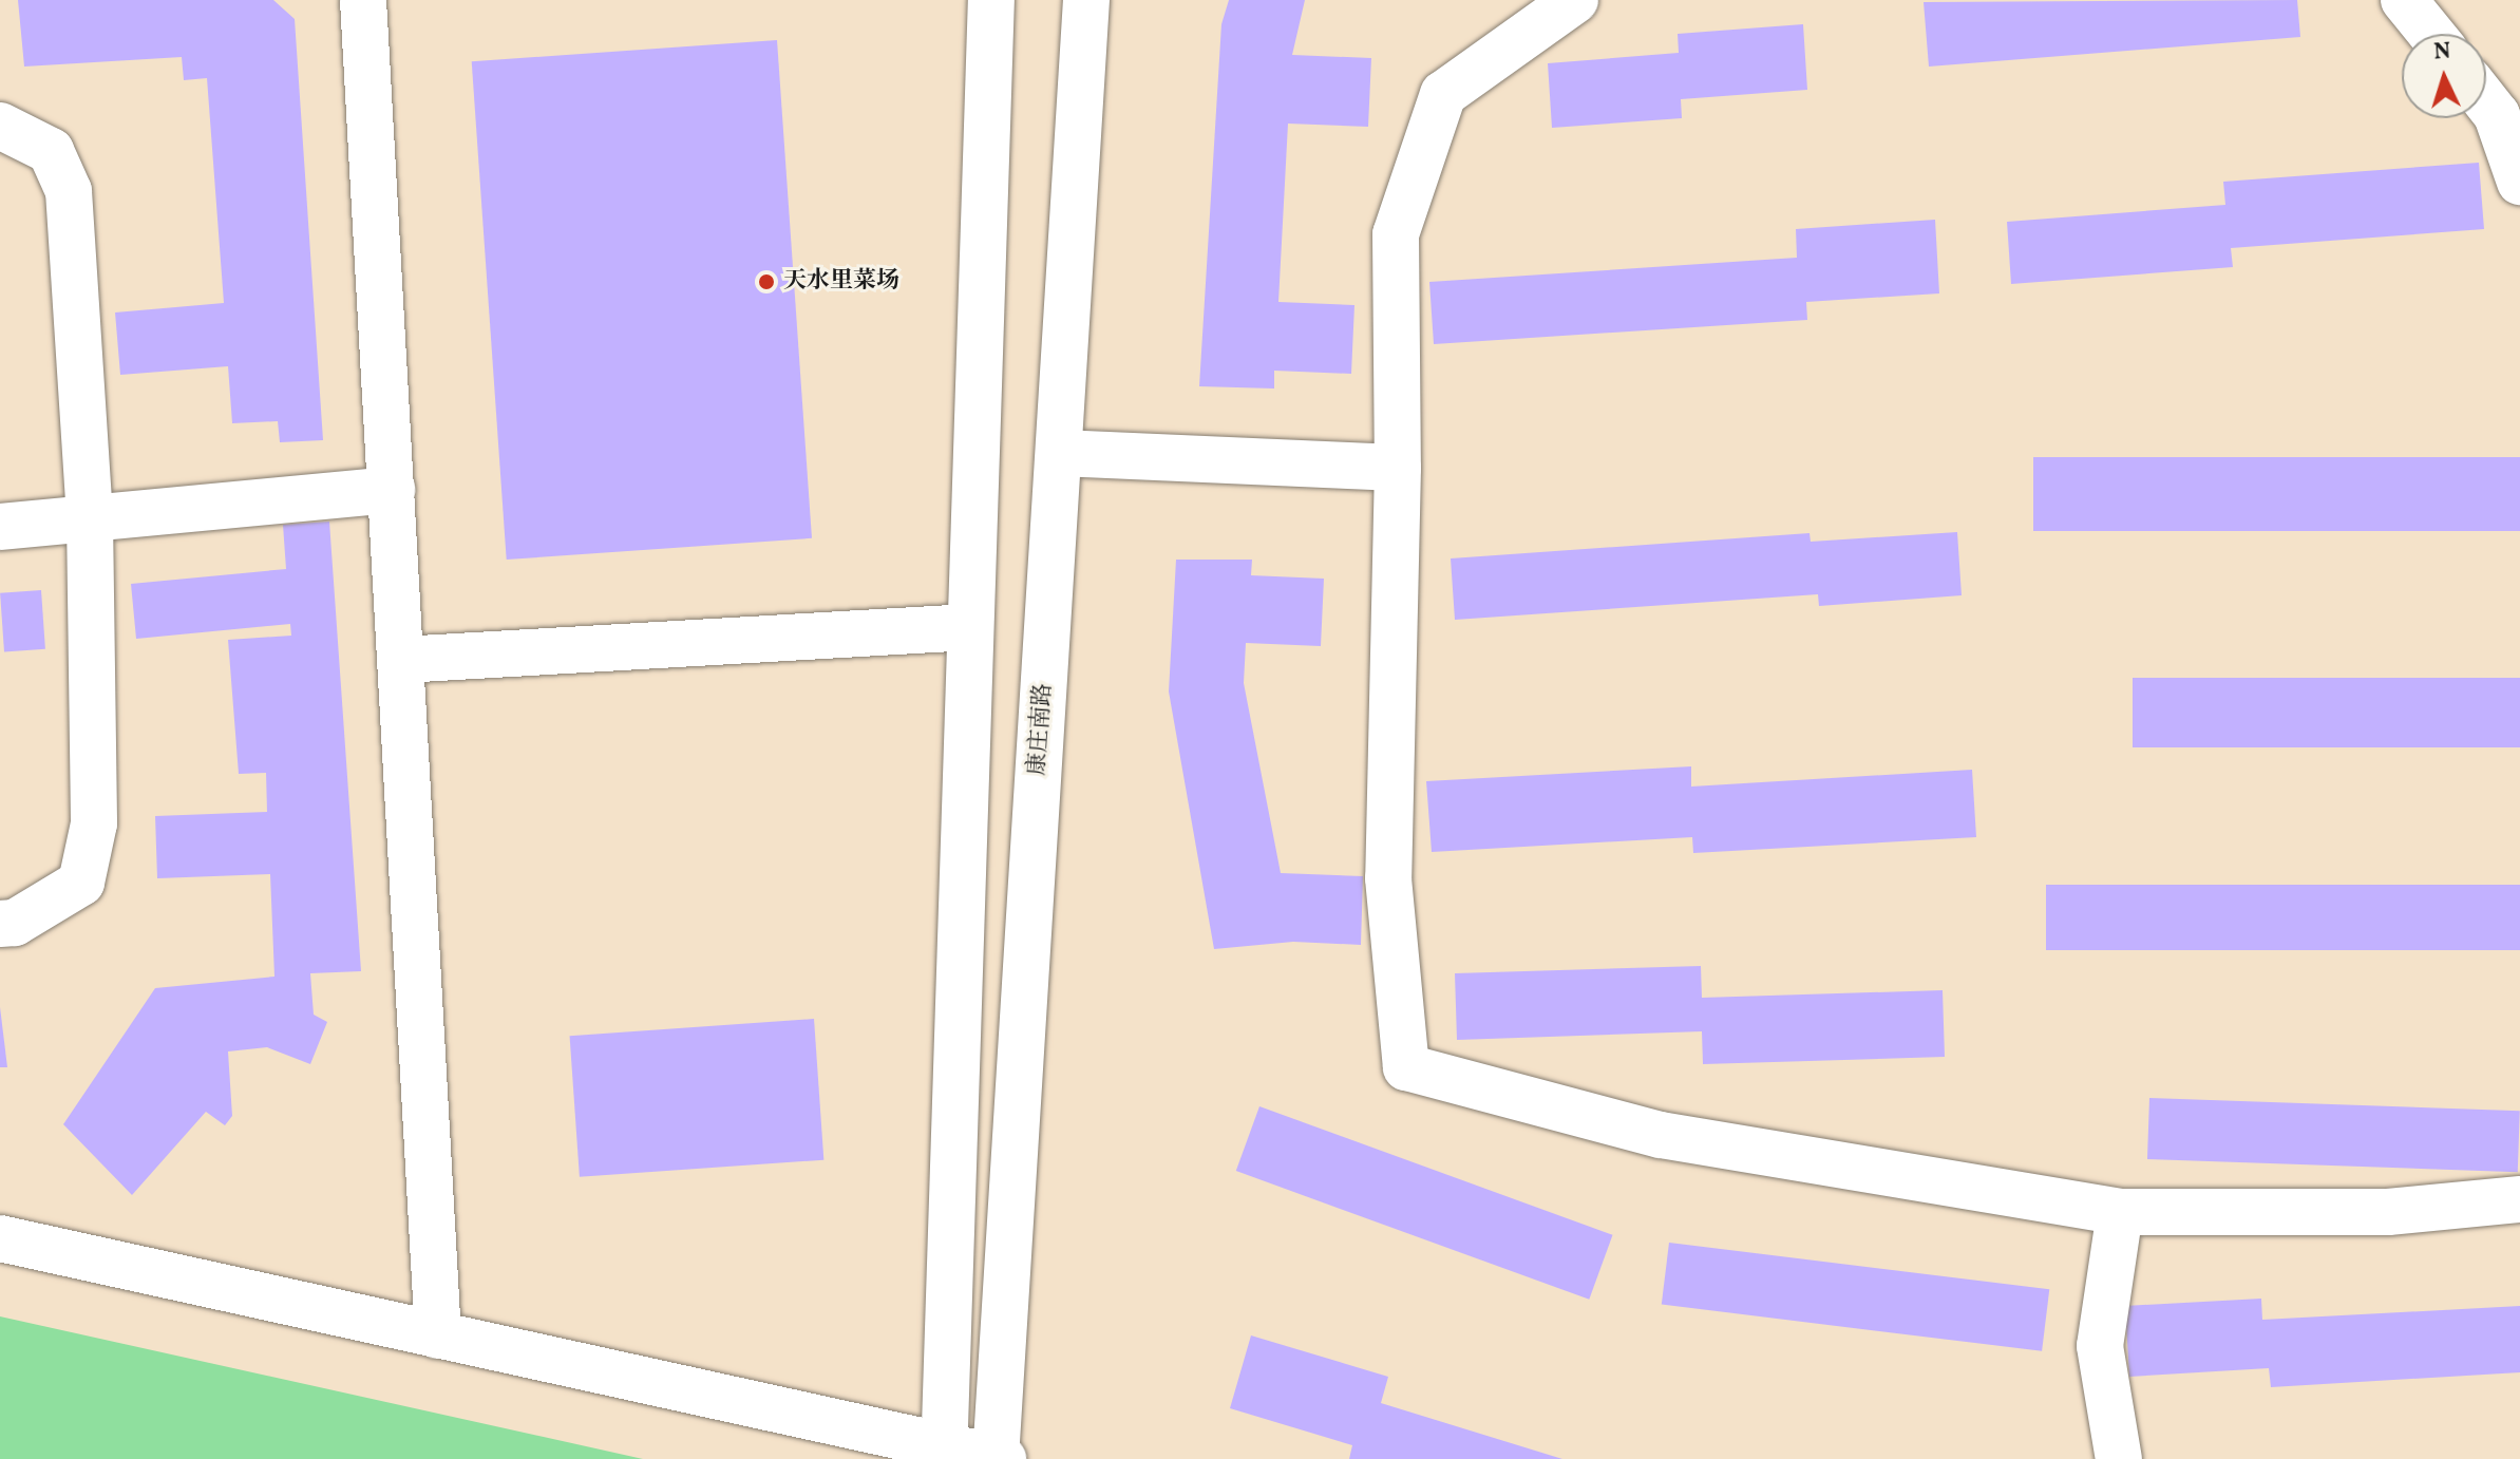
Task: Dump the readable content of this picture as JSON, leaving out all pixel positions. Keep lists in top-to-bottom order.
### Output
{
  "streets": {
    "street": ["康庄南路"]
  },
  "places": ["天水里菜场"],
  "north": "top"
}
